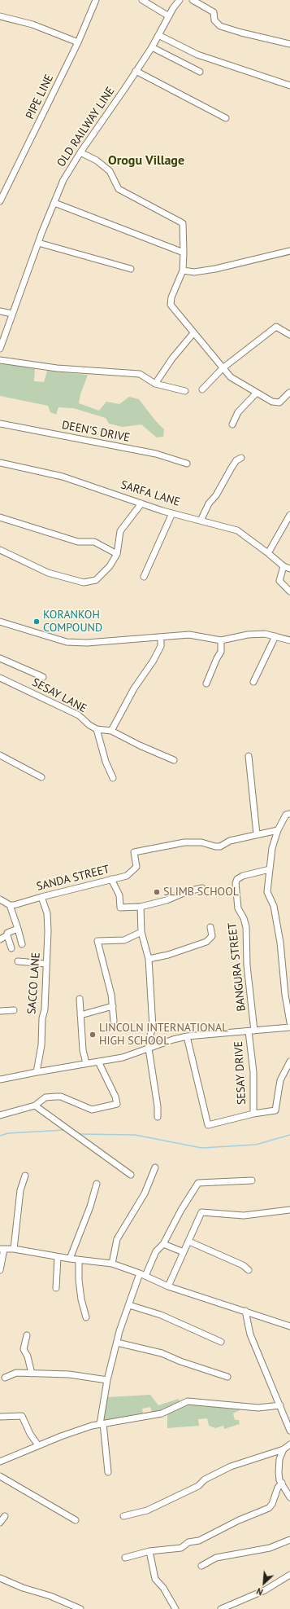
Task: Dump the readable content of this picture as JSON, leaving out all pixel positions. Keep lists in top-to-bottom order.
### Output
{
  "streets": {
    "street": [
      "PIPE LINE",
      "OLD RAILWAY LINE",
      "DEEN'S DRIVE",
      "SARFA LANE",
      "SESAY LANE",
      "SANDA STREET",
      "BANGURA STREET",
      "SACCO LANE",
      "SESAY DRIVE"
    ]
  },
  "crossings": [
    ["SANDA STREET", "SACCO LANE"],
    ["BANGURA STREET", "SESAY DRIVE"]
  ],
  "districts": ["Orogu Village"],
  "places": ["KORANKOH COMPOUND", "SLIMB SCHOOL", "LINCOLN INTERNATIONAL HIGH SCHOOL"],
  "north": "bottom left"
}
